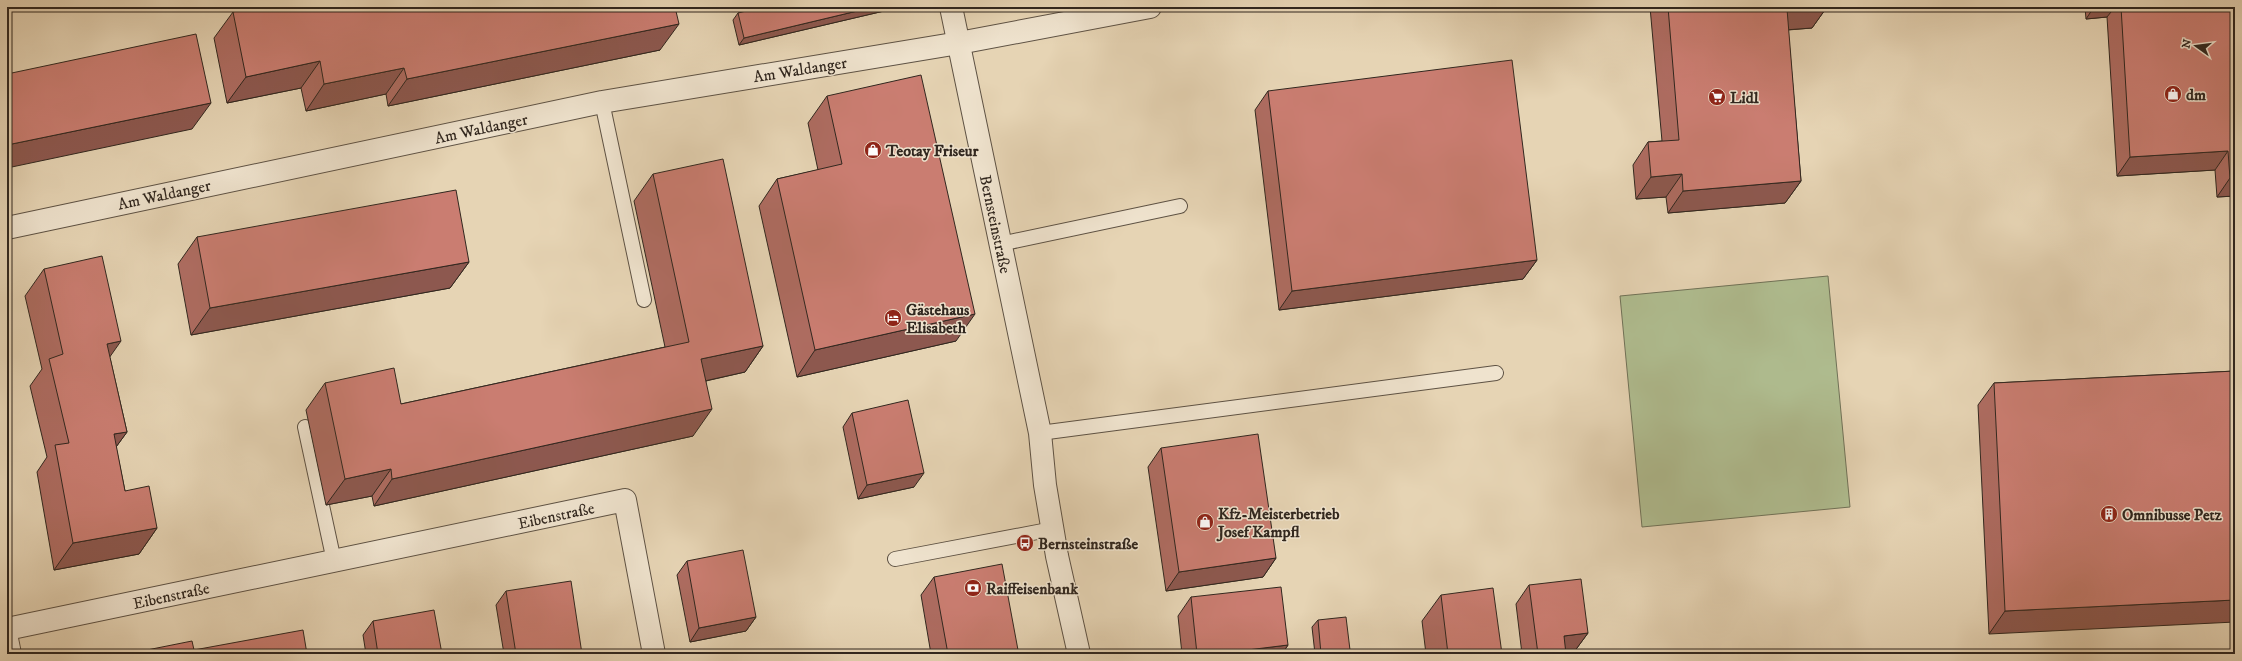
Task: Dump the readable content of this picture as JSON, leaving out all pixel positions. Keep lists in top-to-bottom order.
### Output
{
  "streets": {
    "street": ["Am Waldanger", "Bernsteinstraße", "Eibenstraße"]
  },
  "crossings": [
    ["Am Waldanger", "Bernsteinstraße"]
  ],
  "places": {
    "shop": ["dm", "Teotay Friseur", "Kfz-Meisterbetrieb Josef Kampfl"],
    "supermarket": ["Lidl"],
    "hotel": ["Gästehaus Elisabeth"],
    "building": ["Omnibusse Petz"],
    "bus stop": ["Bernsteinstraße"],
    "bank": ["Raiffeisenbank"]
  },
  "north": "left"
}
